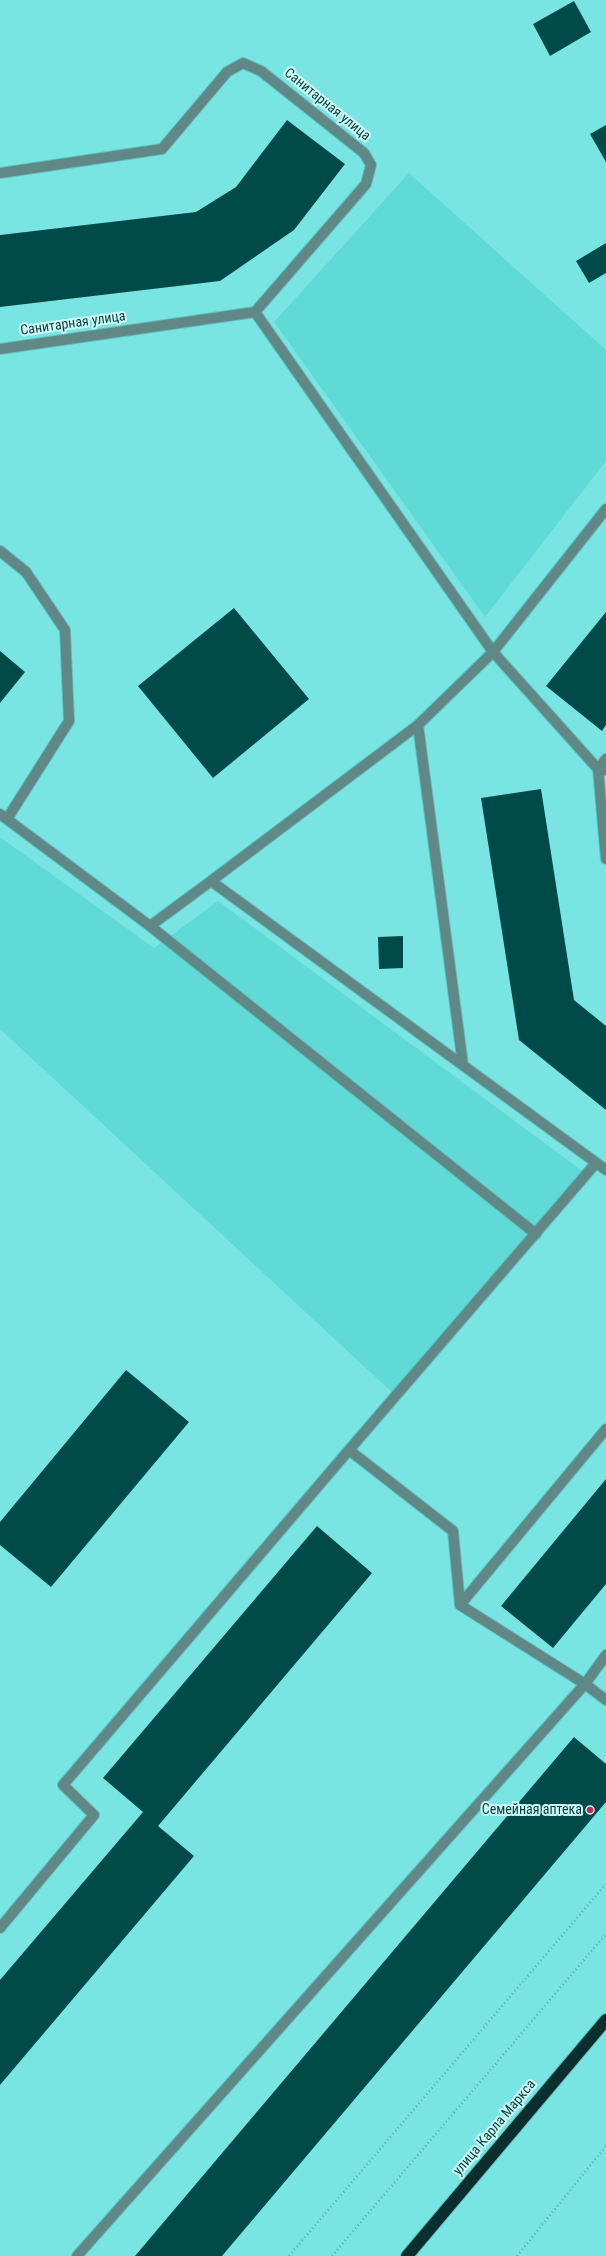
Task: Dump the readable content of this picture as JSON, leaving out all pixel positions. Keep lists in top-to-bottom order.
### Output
{
  "streets": {
    "highway": ["улица Карла Маркса"],
    "street": ["Санитарная улица"]
  },
  "places": ["Семейная аптека"]
}
